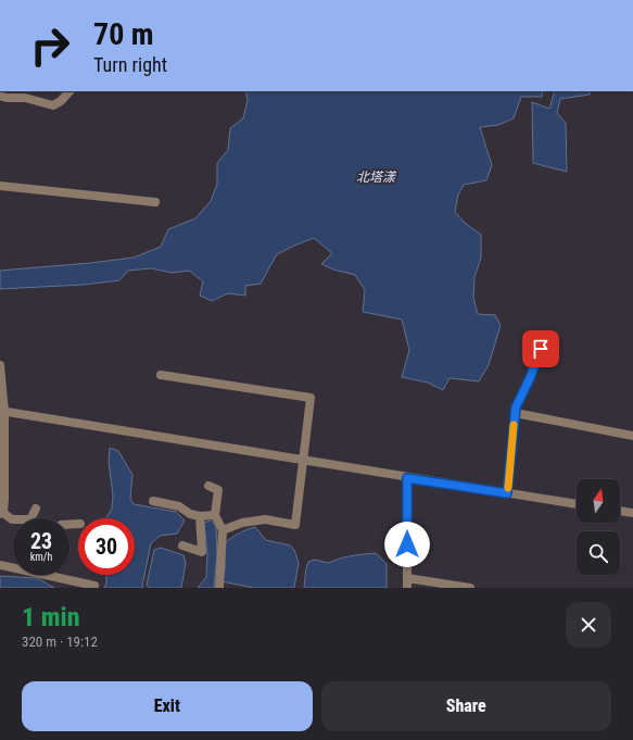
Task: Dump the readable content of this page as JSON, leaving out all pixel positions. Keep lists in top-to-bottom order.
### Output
{
  "water": ["北塔漾"],
  "north": "top",
  "page": {
    "turn": ["70 m", "Turn right"],
    "speed": "23 km/h",
    "limit": "30",
    "heading": ["1 min", "320 m · 19:12"],
    "buttons": ["Exit", "Share"]
  }
}
